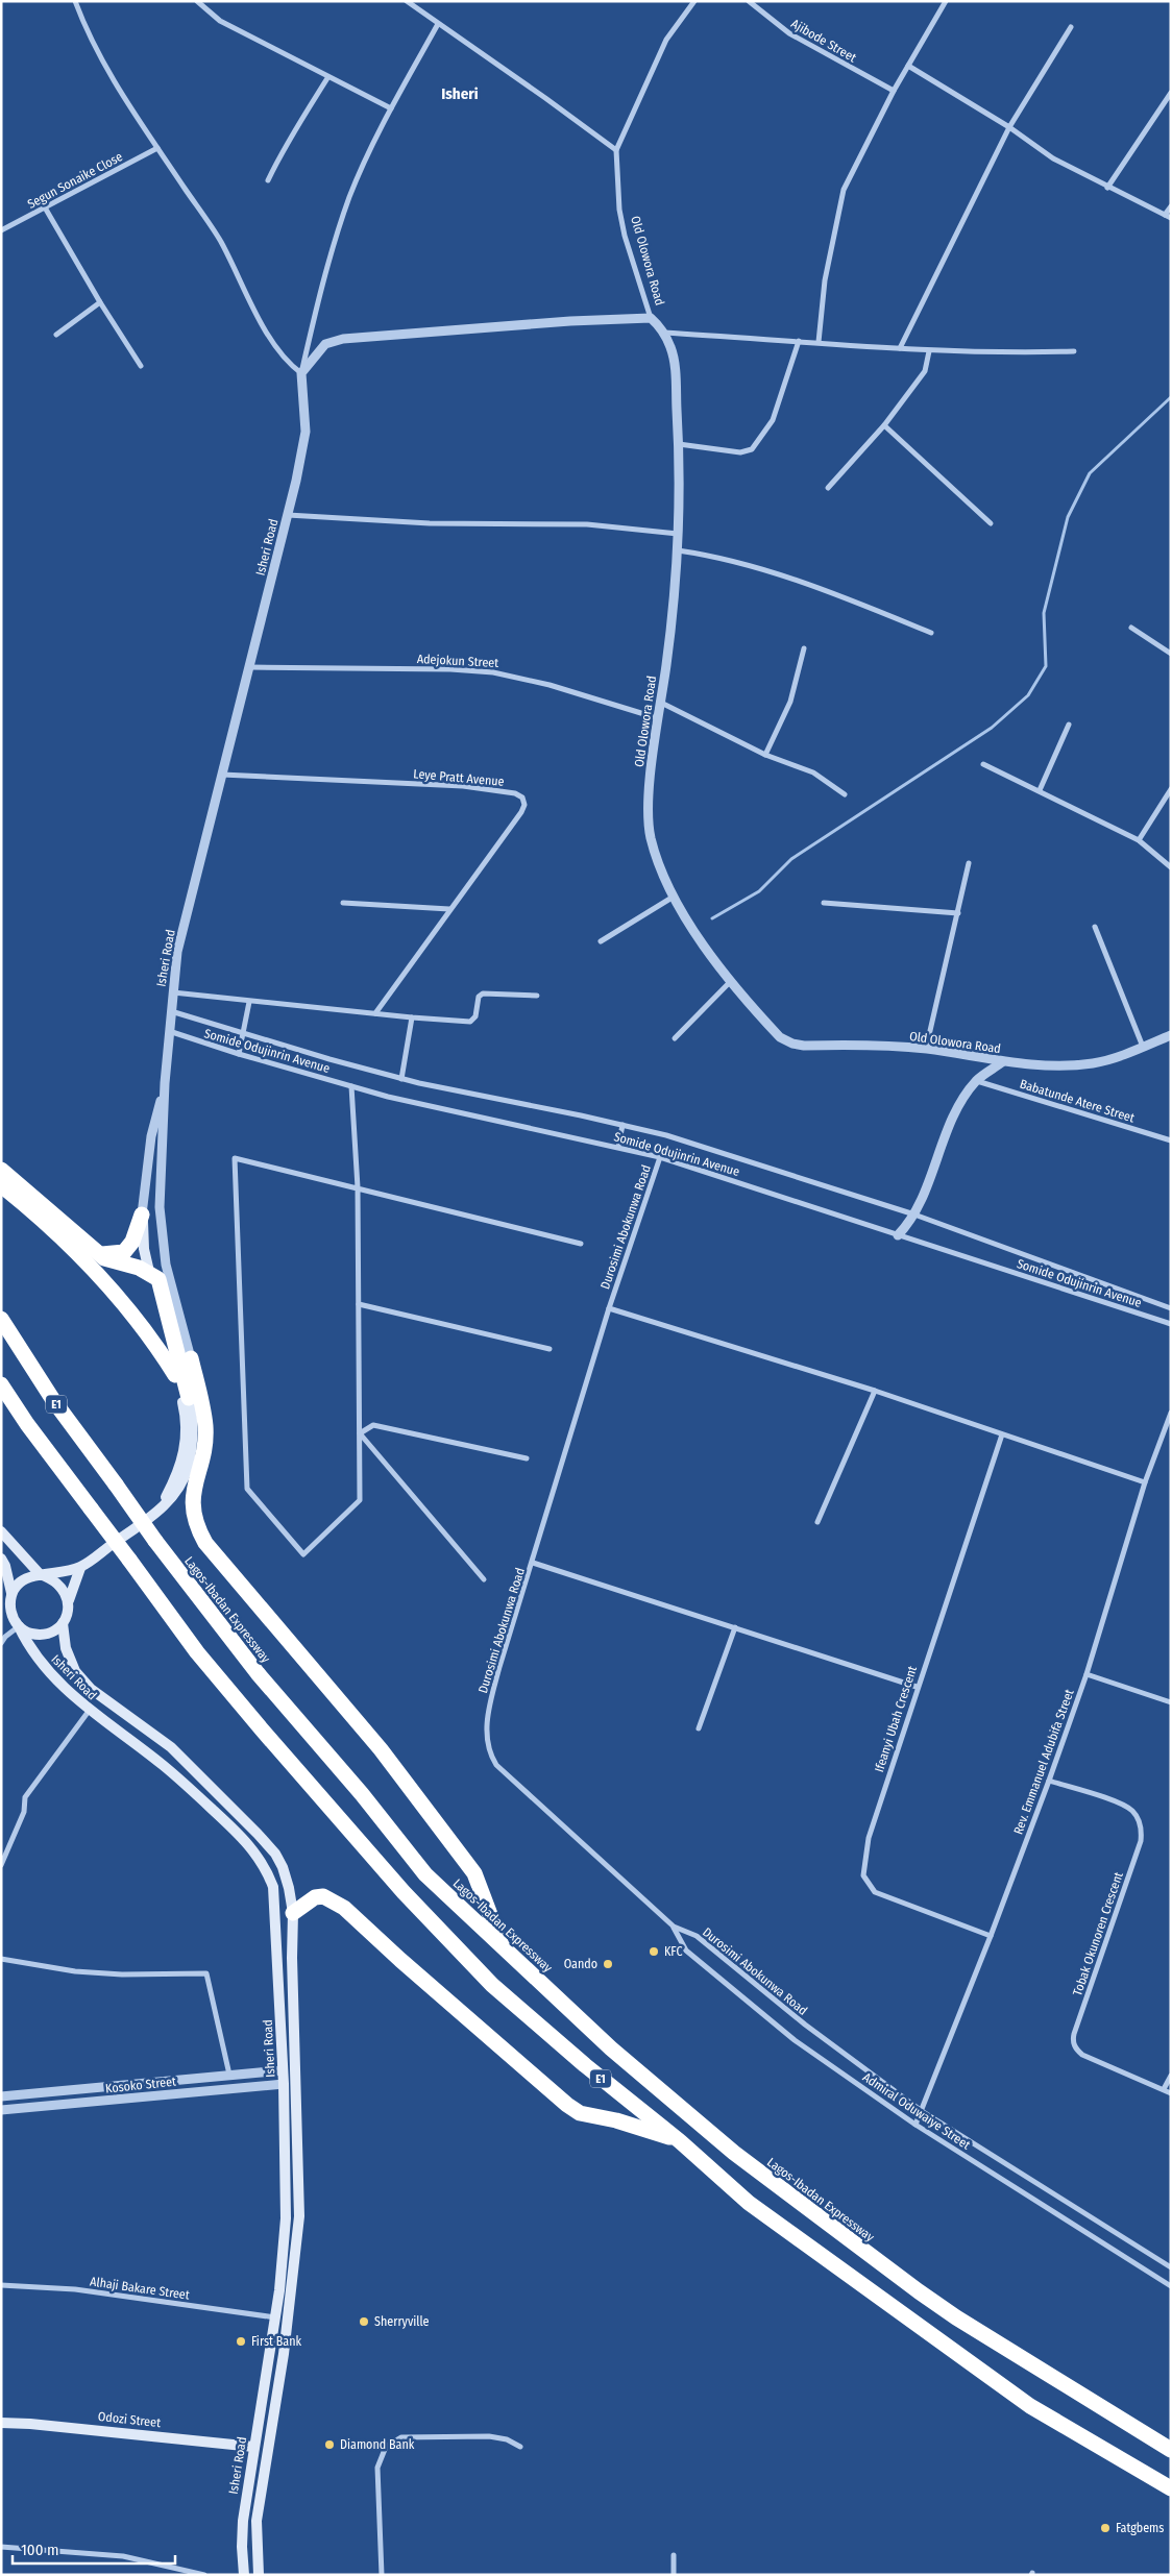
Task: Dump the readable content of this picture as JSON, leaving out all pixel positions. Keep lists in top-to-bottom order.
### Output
{
  "streets": {
    "highway": ["E1", "Lagos-Ibadan Expressway"],
    "main road": ["Isheri Road", "Odozi Street"],
    "street": [
      "Ajibode Street",
      "Segun Sonaike Close",
      "Old Olowora Road",
      "Adejokun Street",
      "Leye Pratt Avenue",
      "Somide Odujinrin Avenue",
      "Babatunde Atere Street",
      "Durosimi Abokunwa Road",
      "Ifeanyi Ubah Crescent",
      "Rev. Emmanuel Adubifa Street",
      "Tobak Okunoren Crescent",
      "Kosoko Street",
      "Admiral Oduwaiye Street",
      "Alhaji Bakare Street"
    ]
  },
  "crossings": [
    ["Old Olowora Road", "Adejokun Street"],
    ["Isheri Road", "Adejokun Street"],
    ["Isheri Road", "Leye Pratt Avenue"],
    ["Isheri Road", "Somide Odujinrin Avenue"],
    ["Isheri Road", "Kosoko Street"],
    ["Isheri Road", "Alhaji Bakare Street"],
    ["Isheri Road", "Odozi Street"],
    ["Somide Odujinrin Avenue", "Durosimi Abokunwa Road"],
    ["Durosimi Abokunwa Road", "Rev. Emmanuel Adubifa Street"],
    ["Durosimi Abokunwa Road", "Admiral Oduwaiye Street"],
    ["Ifeanyi Ubah Crescent", "Rev. Emmanuel Adubifa Street"],
    ["Rev. Emmanuel Adubifa Street", "Tobak Okunoren Crescent"],
    ["Rev. Emmanuel Adubifa Street", "Admiral Oduwaiye Street"]
  ],
  "districts": ["Isheri"],
  "places": [
    "KFC",
    "Oando",
    "Sherryville",
    "First Bank",
    "Diamond Bank",
    "Fatgbems"
  ],
  "scale_bar": "100 m"
}
